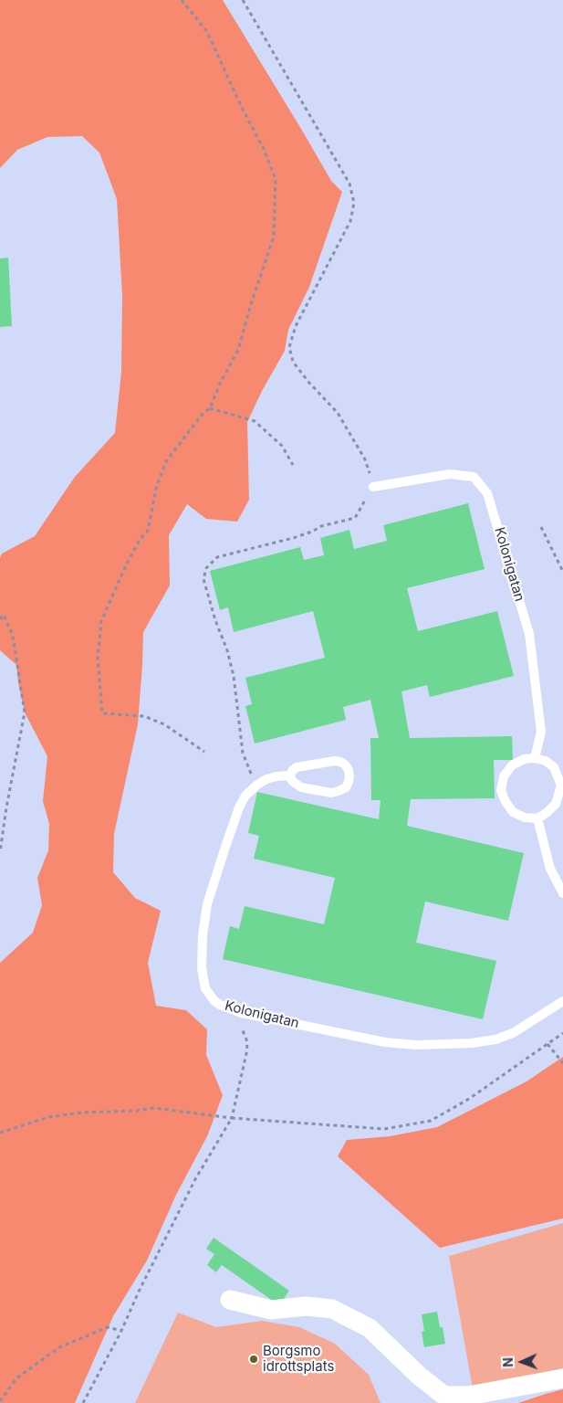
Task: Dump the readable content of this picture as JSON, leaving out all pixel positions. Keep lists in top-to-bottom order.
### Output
{
  "streets": {
    "lane": ["Kolonigatan"]
  },
  "places": ["Borgsmo idrottsplats"],
  "north": "left"
}
